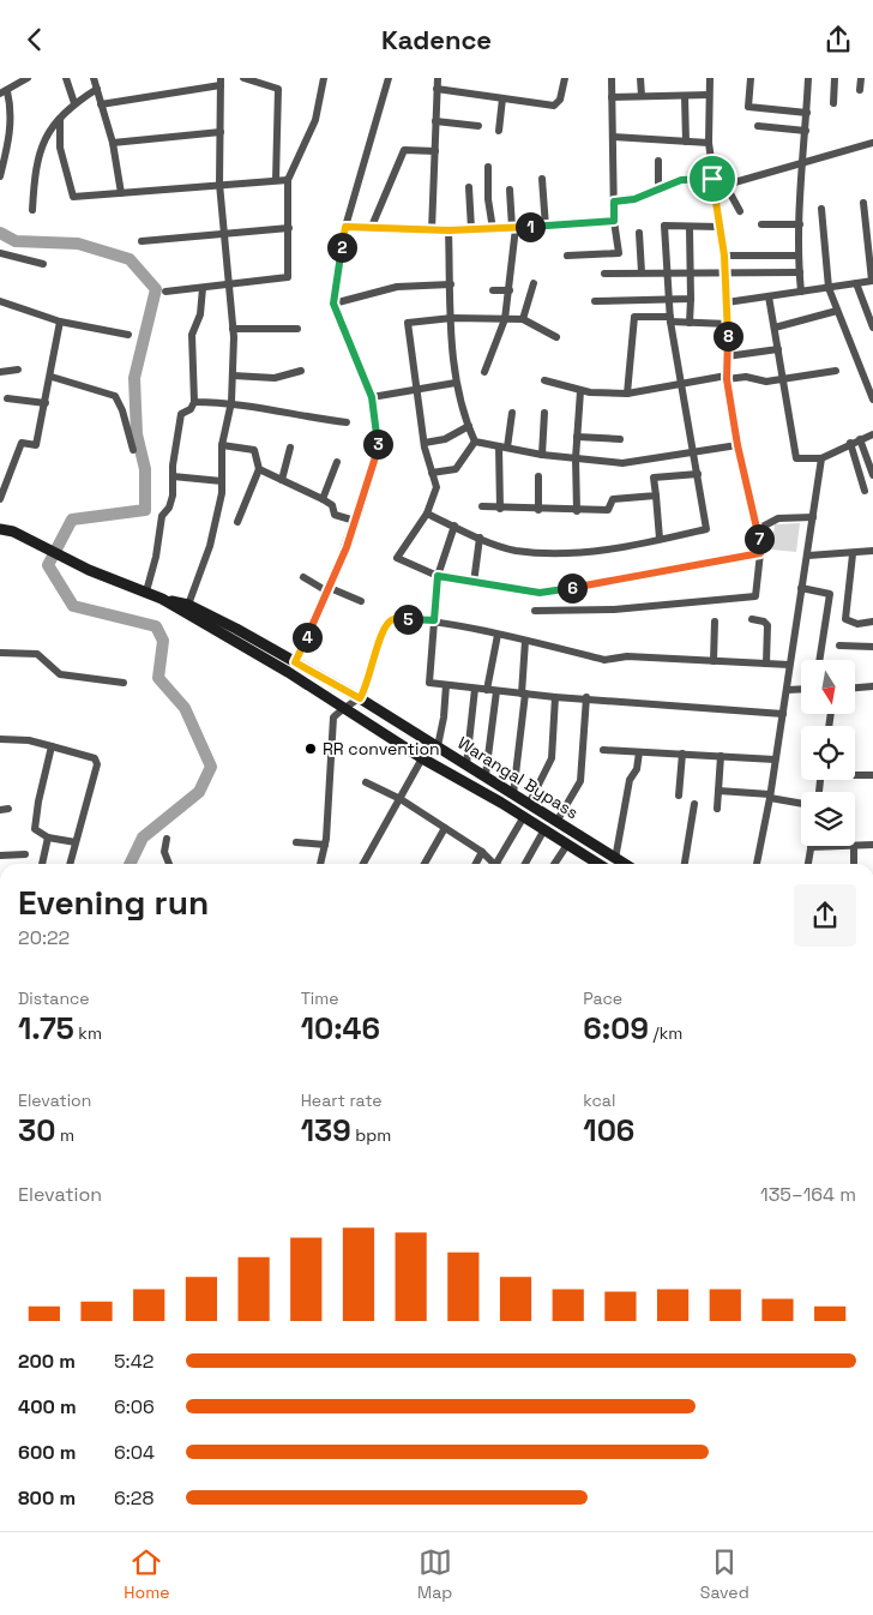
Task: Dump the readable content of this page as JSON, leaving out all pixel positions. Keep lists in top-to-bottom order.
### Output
{
  "streets": {
    "main road": ["Warangal Bypass"]
  },
  "places": ["RR convention"],
  "north": "bottom",
  "page": {
    "header": "Kadence",
    "pins": [
      "1",
      "2",
      "8",
      "3",
      "7",
      "6",
      "5",
      "4"
    ],
    "heading": ["Evening run", "20:22"],
    "stats": [
      ["Distance", "1.75 km"],
      ["Time", "10:46"],
      ["Pace", "6:09 /km"],
      ["Elevation", "30 m"],
      ["Heart rate", "139 bpm"],
      ["kcal", "106"]
    ],
    "chart": ["Elevation", "135–164 m"],
    "list": [
      {
        "name": "200 m",
        "note": "5:42"
      },
      {
        "name": "400 m",
        "note": "6:06"
      },
      {
        "name": "600 m",
        "note": "6:04"
      },
      {
        "name": "800 m",
        "note": "6:28"
      }
    ],
    "tabs": ["Home", "Map", "Saved"]
  }
}
